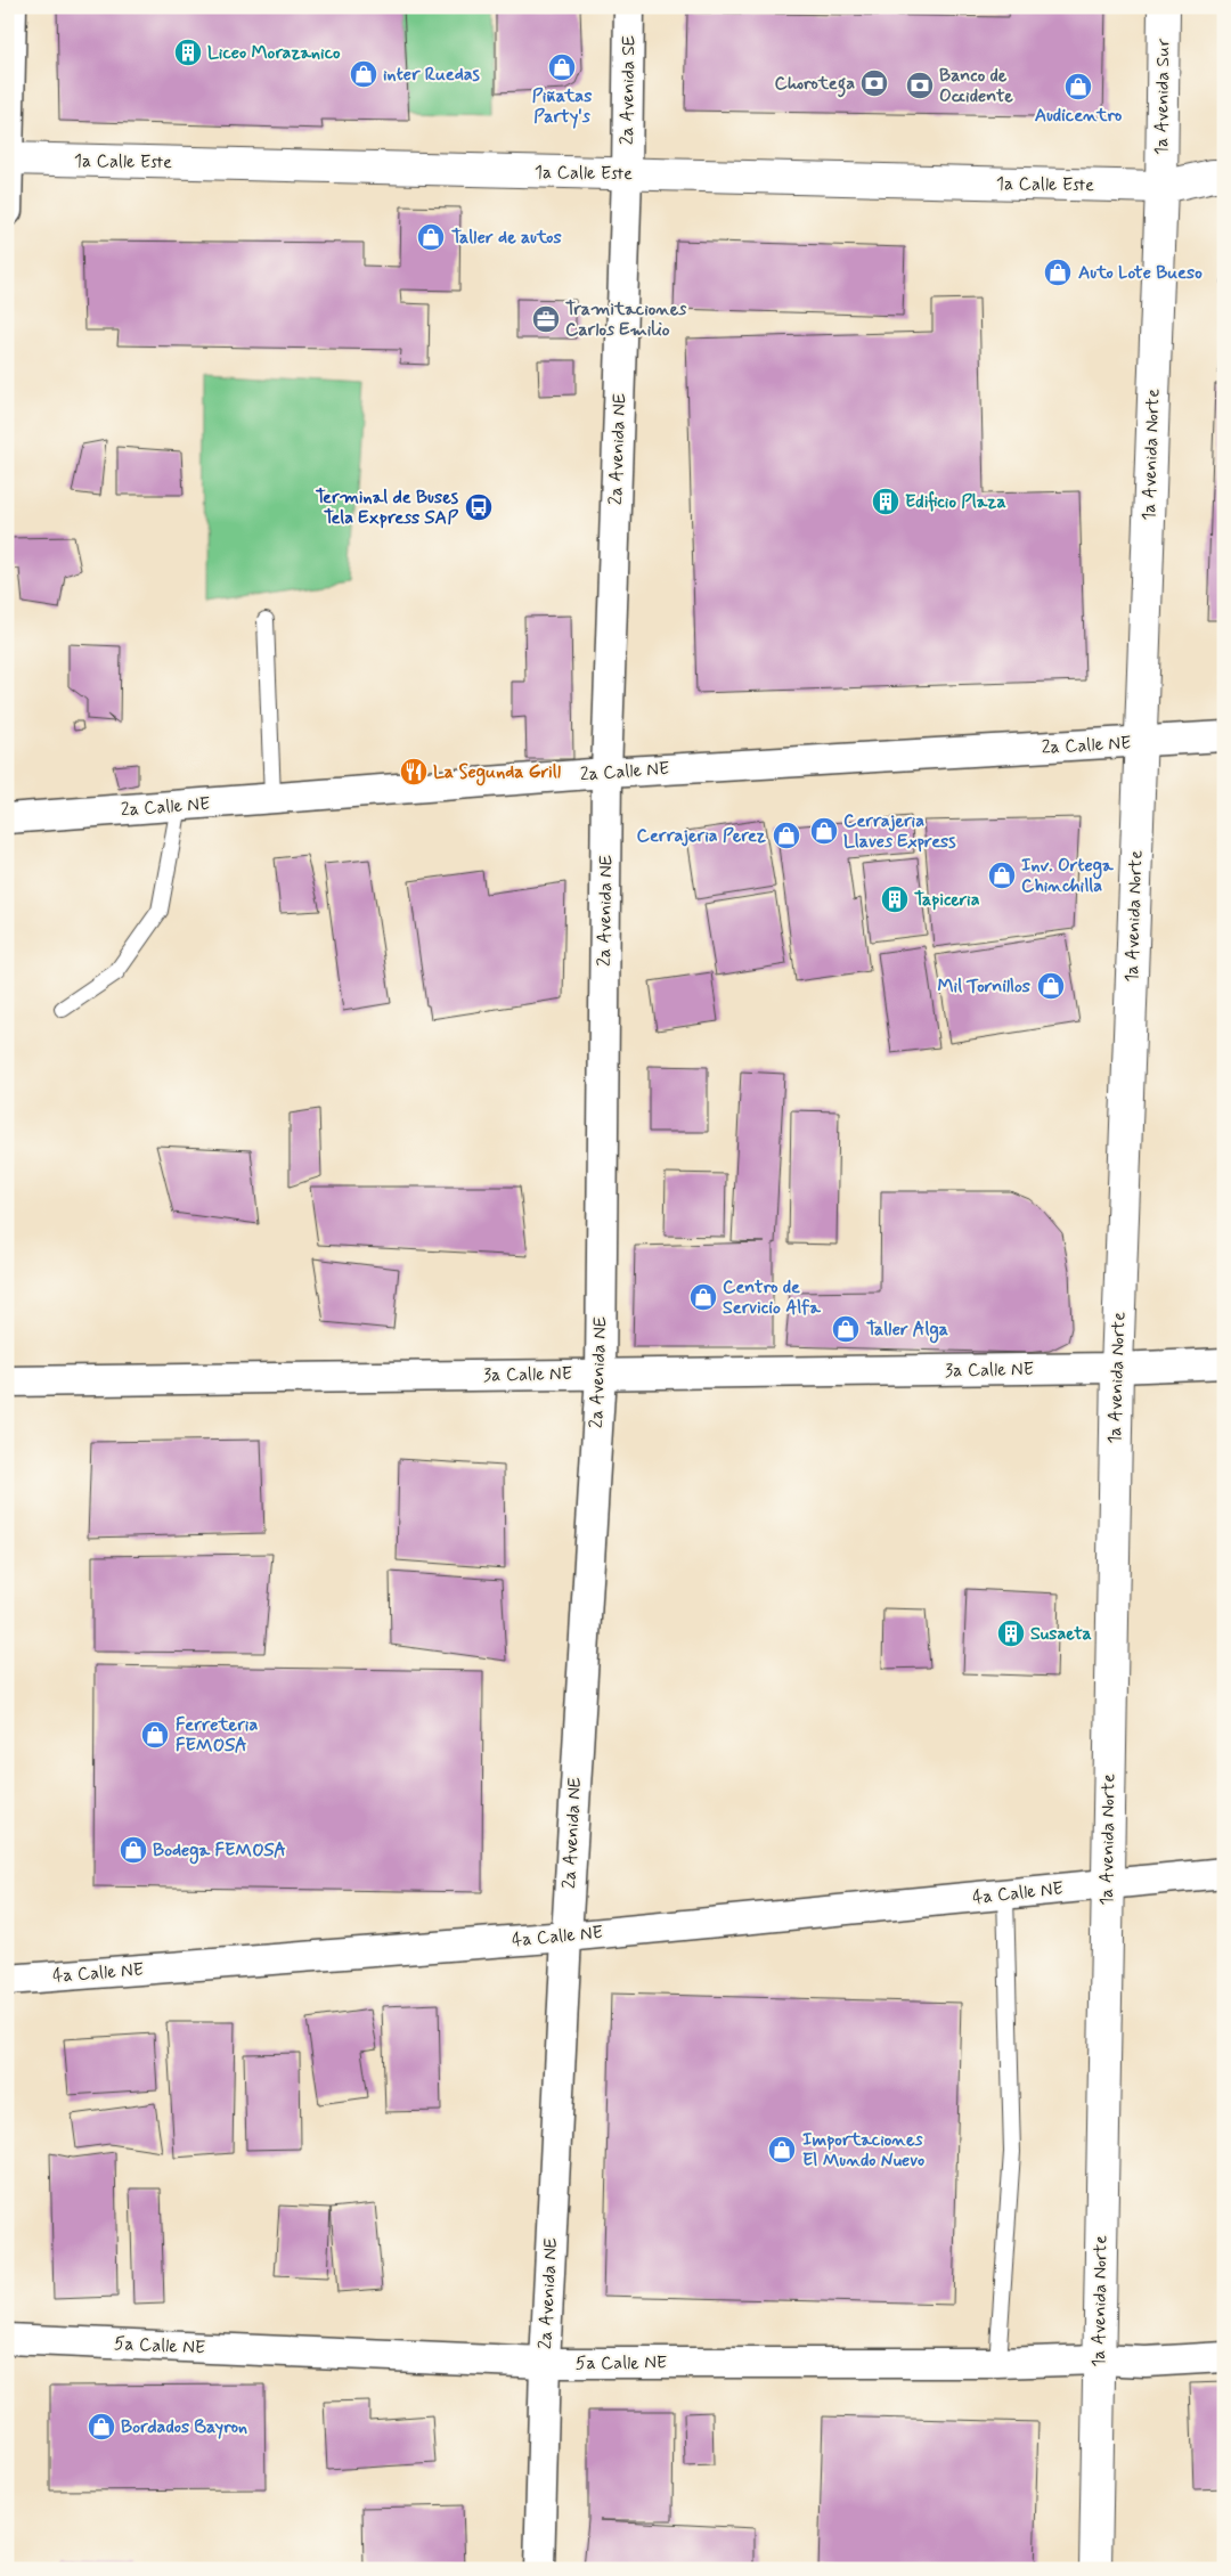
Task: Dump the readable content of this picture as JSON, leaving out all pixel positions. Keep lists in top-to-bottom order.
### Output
{
  "streets": {
    "street": [
      "2a Avenida SE",
      "1a Avenida Sur",
      "1a Calle Este",
      "2a Avenida NE",
      "1a Avenida Norte",
      "2a Calle NE",
      "3a Calle NE",
      "4a Calle NE",
      "5a Calle NE"
    ]
  },
  "crossings": [
    ["2a Avenida SE", "1a Calle Este"],
    ["2a Avenida SE", "2a Avenida NE"],
    ["1a Avenida Sur", "1a Calle Este"],
    ["1a Avenida Sur", "1a Avenida Norte"],
    ["1a Calle Este", "2a Avenida NE"],
    ["1a Calle Este", "1a Avenida Norte"],
    ["2a Avenida NE", "2a Calle NE"],
    ["2a Avenida NE", "3a Calle NE"],
    ["2a Avenida NE", "4a Calle NE"],
    ["2a Avenida NE", "5a Calle NE"],
    ["1a Avenida Norte", "2a Calle NE"],
    ["1a Avenida Norte", "3a Calle NE"],
    ["1a Avenida Norte", "4a Calle NE"],
    ["1a Avenida Norte", "5a Calle NE"]
  ],
  "places": {
    "building": [
      "Liceo Morazanico",
      "Edificio Plaza",
      "Tapiceria",
      "Susaeta"
    ],
    "shop": [
      "Piñatas Party's",
      "inter Ruedas",
      "Audicentro",
      "Taller de autos",
      "Auto Lote Bueso",
      "Cerrajeria Llaves Express",
      "Cerrajeria Perez",
      "Inv. Ortega Chinchilla",
      "Mil Tornillos",
      "Centro de Servicio Alfa",
      "Taller Alga",
      "Ferreteria FEMOSA",
      "Bodega FEMOSA",
      "Importaciones El Mundo Nuevo",
      "Bordados Bayron"
    ],
    "bank": ["Chorotega", "Banco de Occidente"],
    "office": ["Tramitaciones Carlos Emilio"],
    "bus stop": ["Terminal de Buses Tela Express SAP"],
    "restaurant": ["La Segunda Grill"]
  }
}
